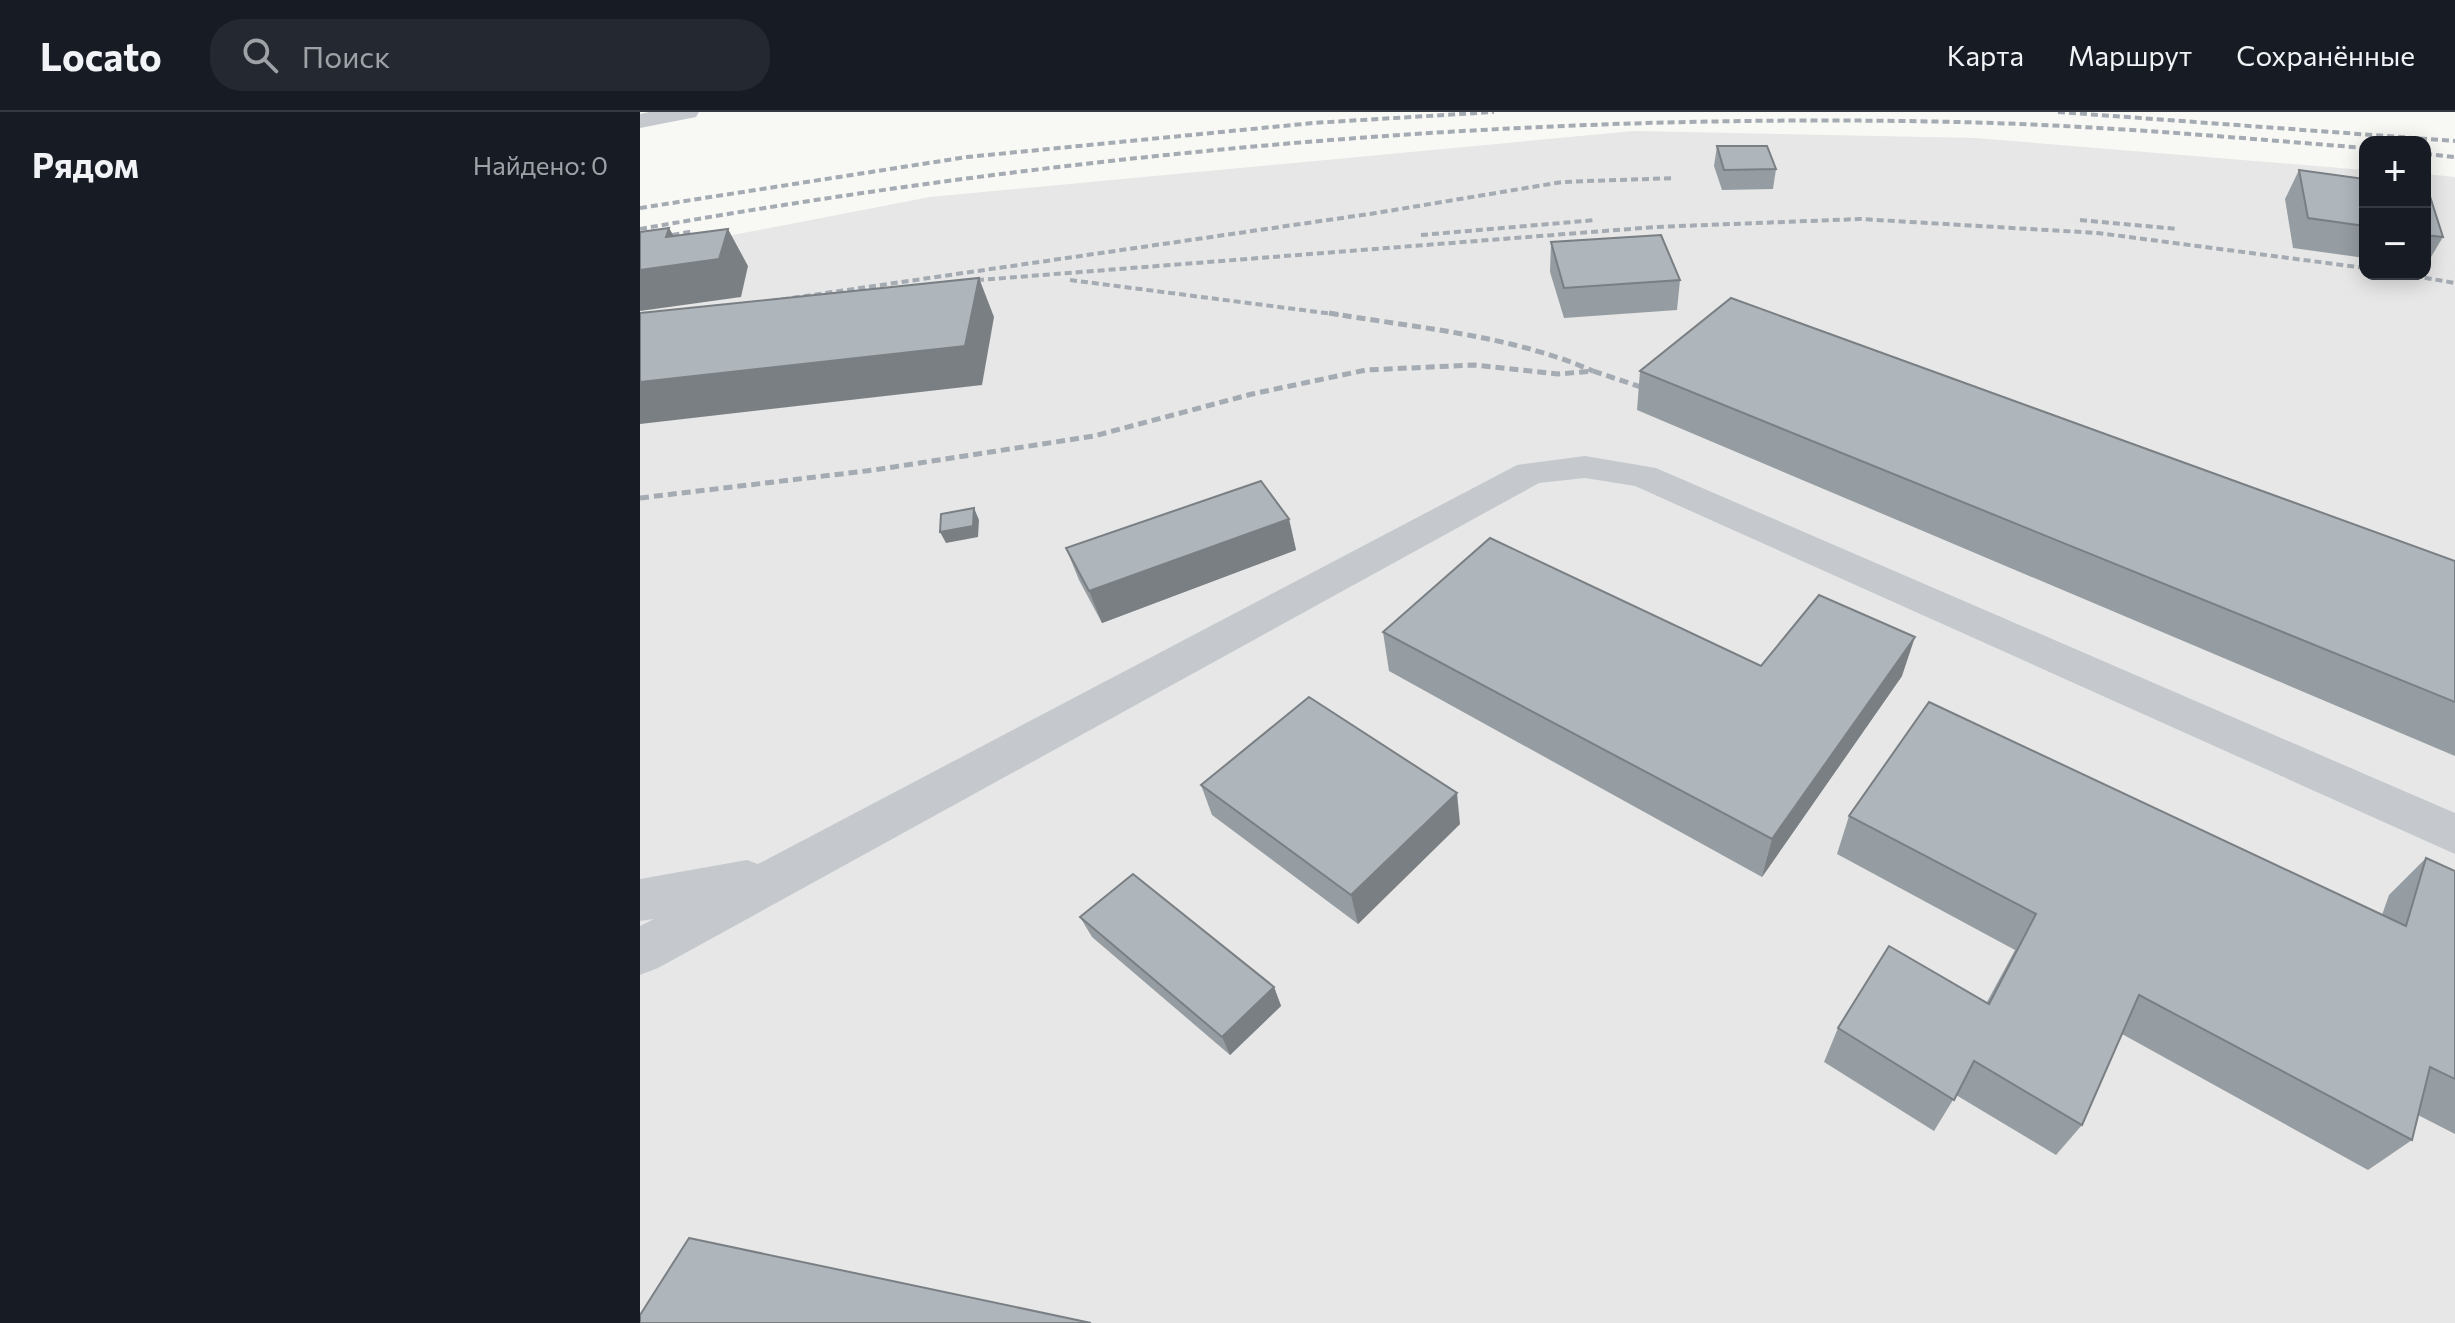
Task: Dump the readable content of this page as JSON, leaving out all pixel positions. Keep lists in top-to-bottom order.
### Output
{
  "page": {
    "header": "Locato",
    "search": "Поиск",
    "nav": ["Карта", "Маршрут", "Сохранённые"],
    "heading": ["Рядом", "Найдено: 0"],
    "map_buttons": ["+", "−"]
  }
}
